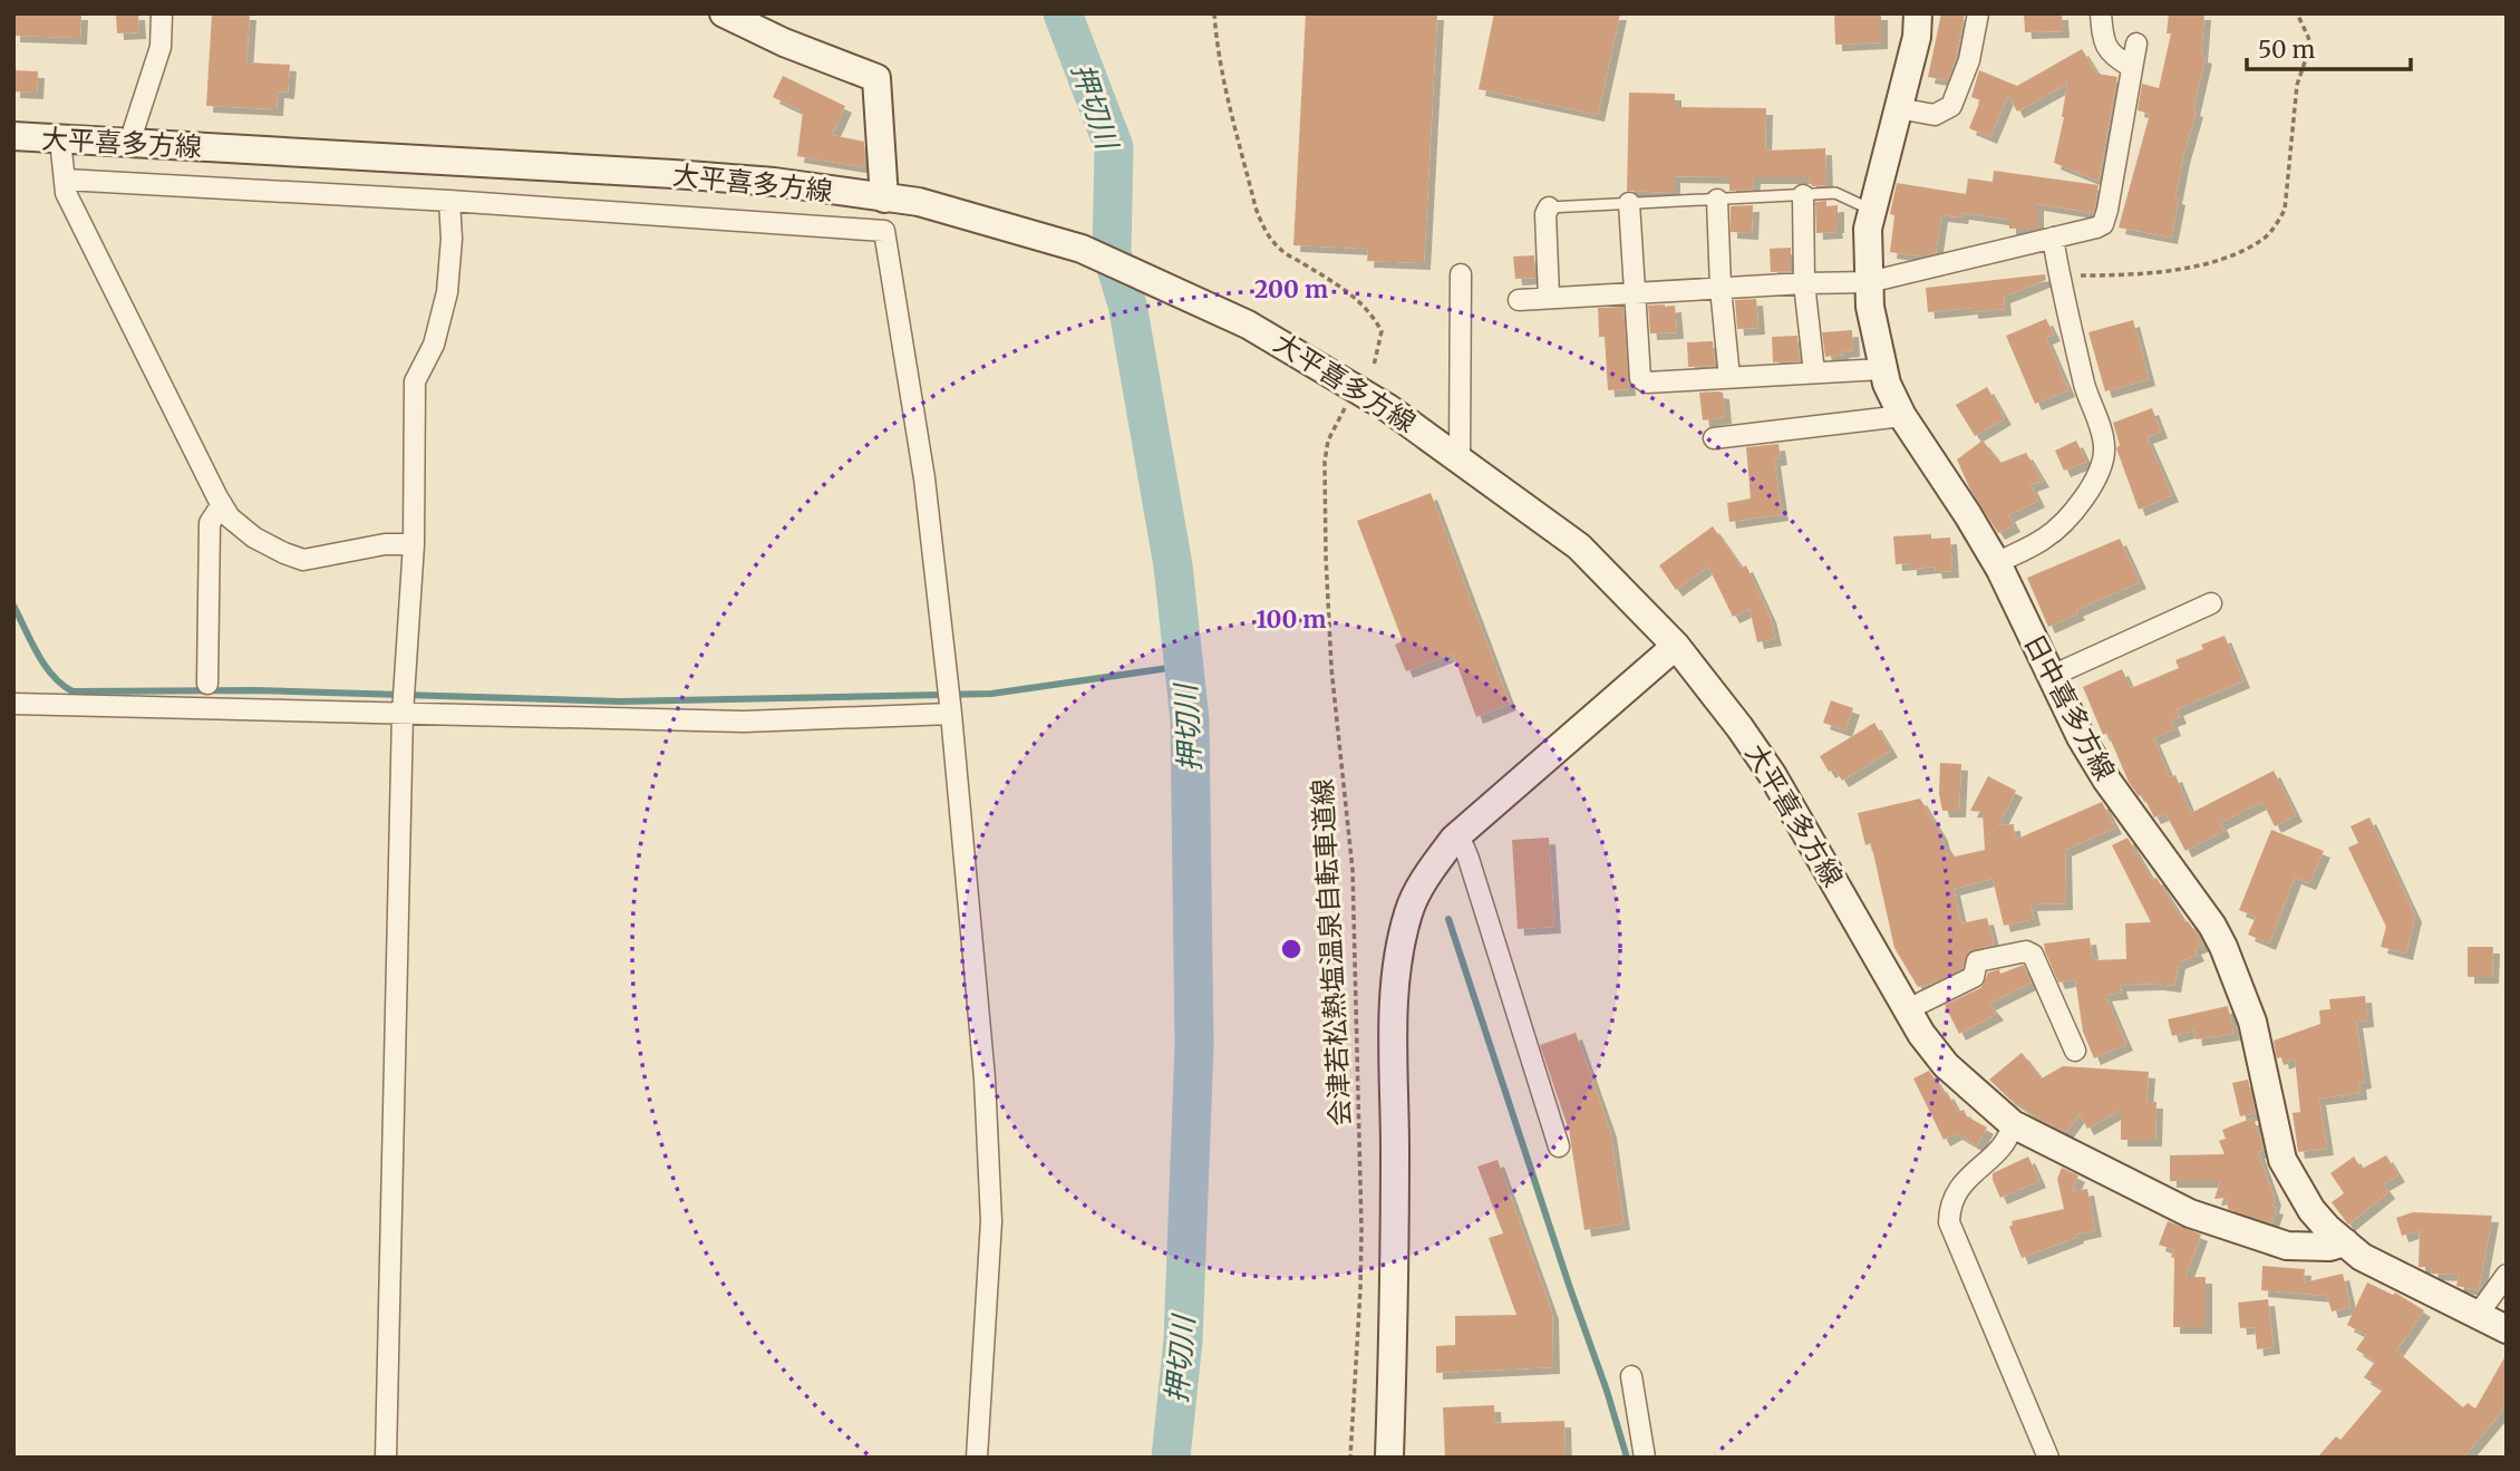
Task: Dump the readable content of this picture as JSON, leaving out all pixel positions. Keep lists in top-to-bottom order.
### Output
{
  "streets": {
    "main road": ["大平喜多方線", "日中喜多方線"],
    "path": ["会津若松熱塩温泉自転車道線"]
  },
  "crossings": [
    ["大平喜多方線", "日中喜多方線"]
  ],
  "water": ["押切川"],
  "scale_bar": "50 m",
  "rings": ["200 m", "100 m"]
}
